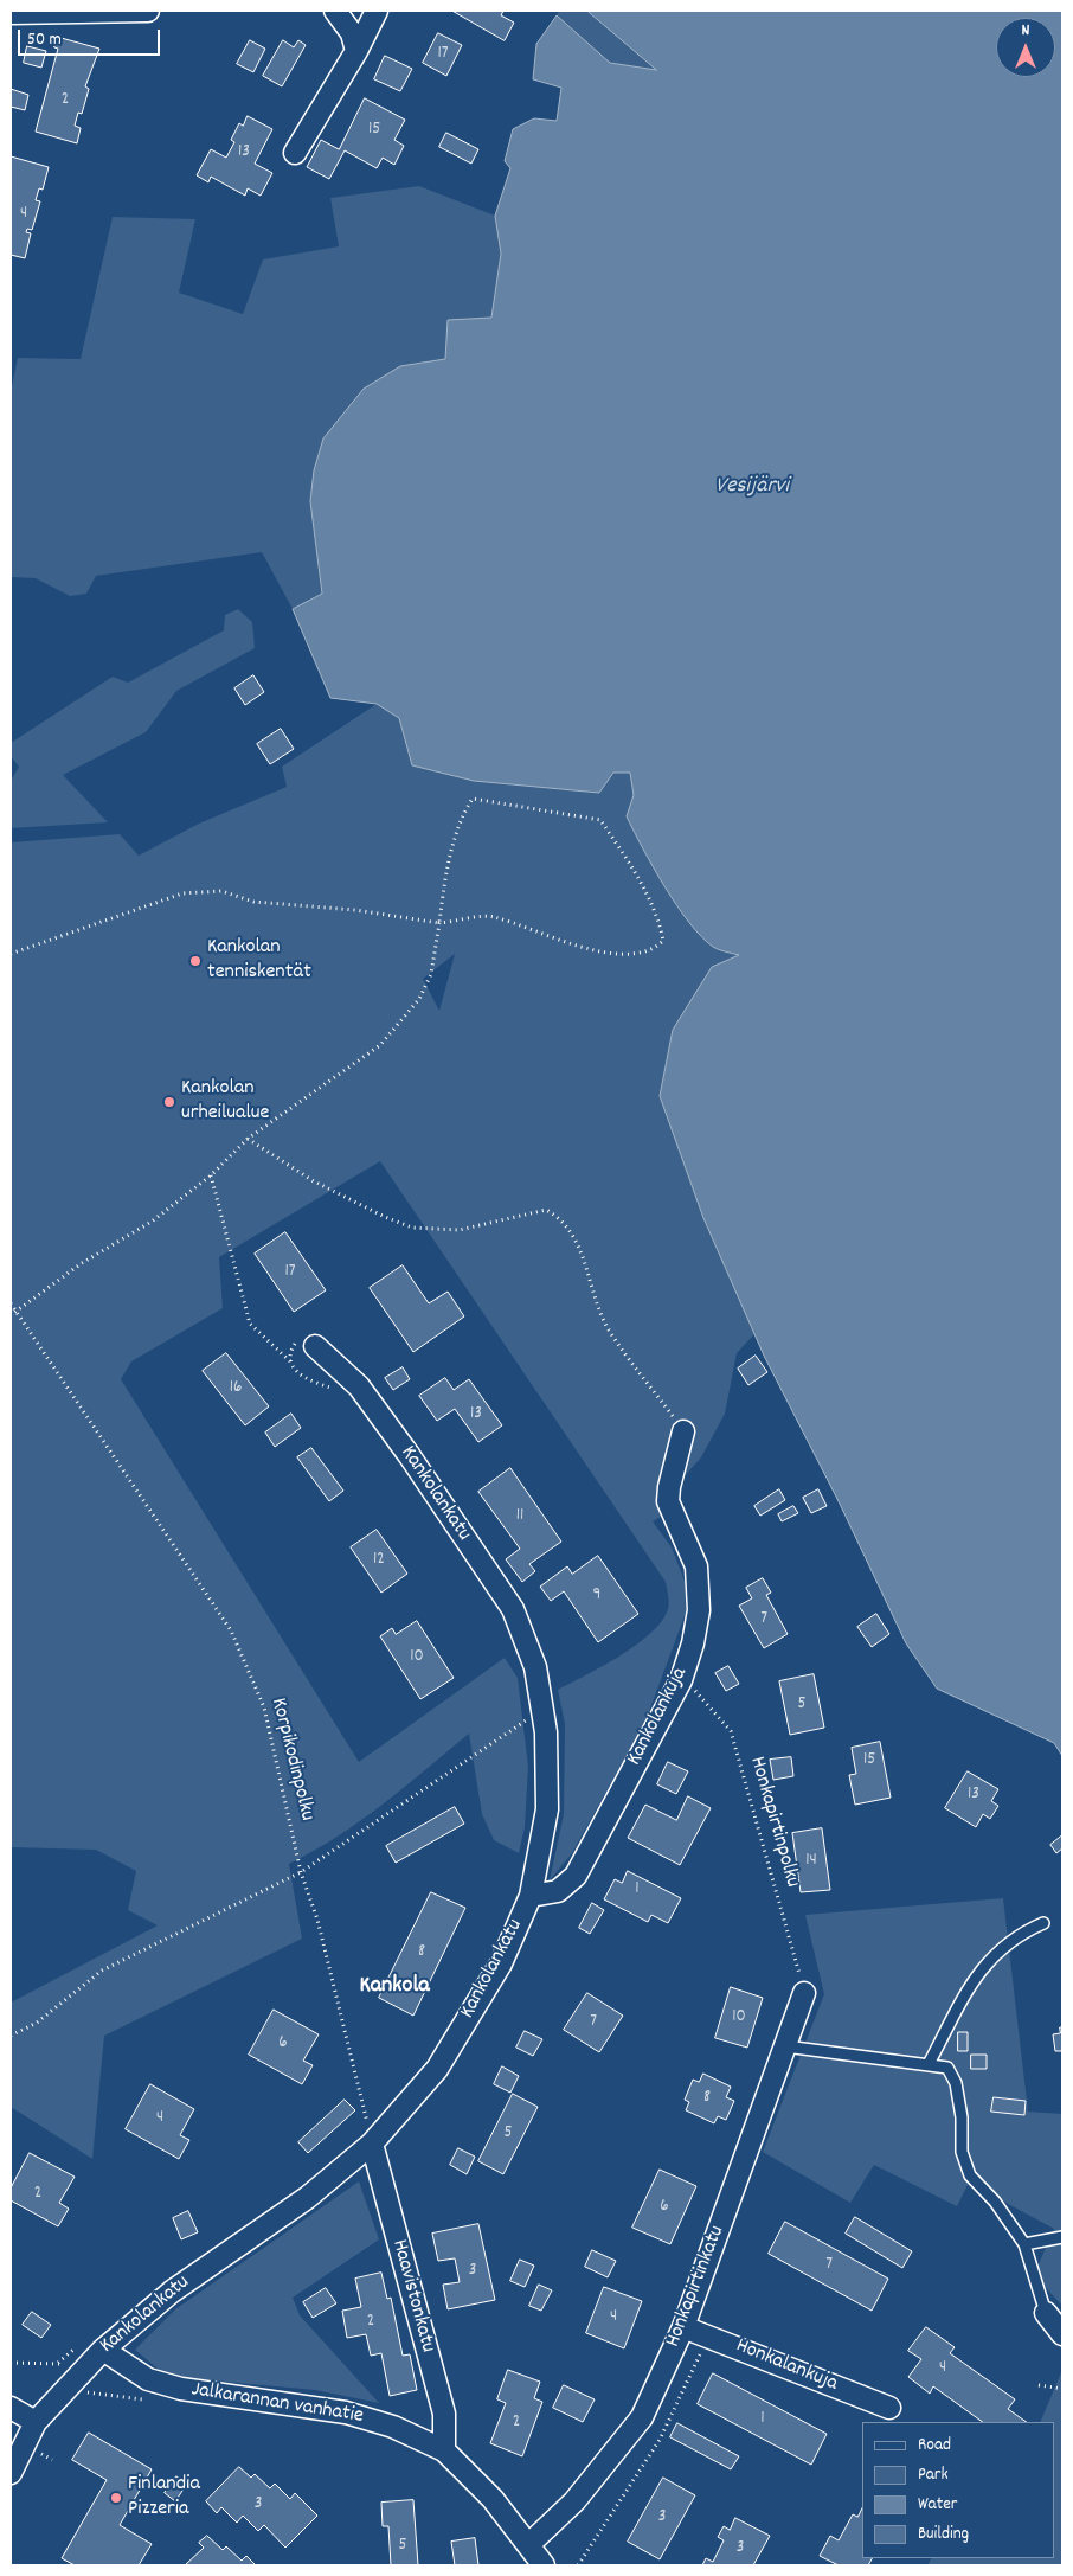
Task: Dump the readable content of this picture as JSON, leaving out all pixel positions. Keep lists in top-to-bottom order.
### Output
{
  "streets": {
    "street": [
      "Kankolankatu",
      "Kankolankuja",
      "Honkapirtinkatu",
      "Haavistonkatu",
      "Honkalankuja",
      "Jalkarannan vanhatie"
    ],
    "path": ["Korpikodinpolku", "Honkapirtinpolku"]
  },
  "crossings": [
    ["Kankolankatu", "Kankolankuja"],
    ["Kankolankatu", "Korpikodinpolku"],
    ["Kankolankatu", "Haavistonkatu"],
    ["Kankolankatu", "Jalkarannan vanhatie"],
    ["Kankolankuja", "Honkapirtinpolku"],
    ["Korpikodinpolku", "Haavistonkatu"],
    ["Honkapirtinpolku", "Honkapirtinkatu"],
    ["Honkapirtinkatu", "Honkalankuja"],
    ["Honkapirtinkatu", "Jalkarannan vanhatie"],
    ["Haavistonkatu", "Jalkarannan vanhatie"]
  ],
  "districts": ["Kankola"],
  "water": ["Vesijärvi"],
  "places": ["Kankolan tenniskentät", "Kankolan urheilualue", "Finlandia Pizzeria"],
  "house_numbers": [
    "17",
    "2",
    "15",
    "13",
    "4",
    "17",
    "16",
    "13",
    "11",
    "12",
    "9",
    "7",
    "10",
    "5",
    "15",
    "13",
    "14",
    "1",
    "8",
    "10",
    "7",
    "6",
    "8",
    "4",
    "5",
    "2",
    "6",
    "7",
    "3",
    "4",
    "2",
    "4",
    "1",
    "2",
    "3",
    "3",
    "5",
    "3"
  ],
  "legend": [
    "Road",
    "Park",
    "Water",
    "Building"
  ],
  "scale_bar": "50 m",
  "north": "top"
}
